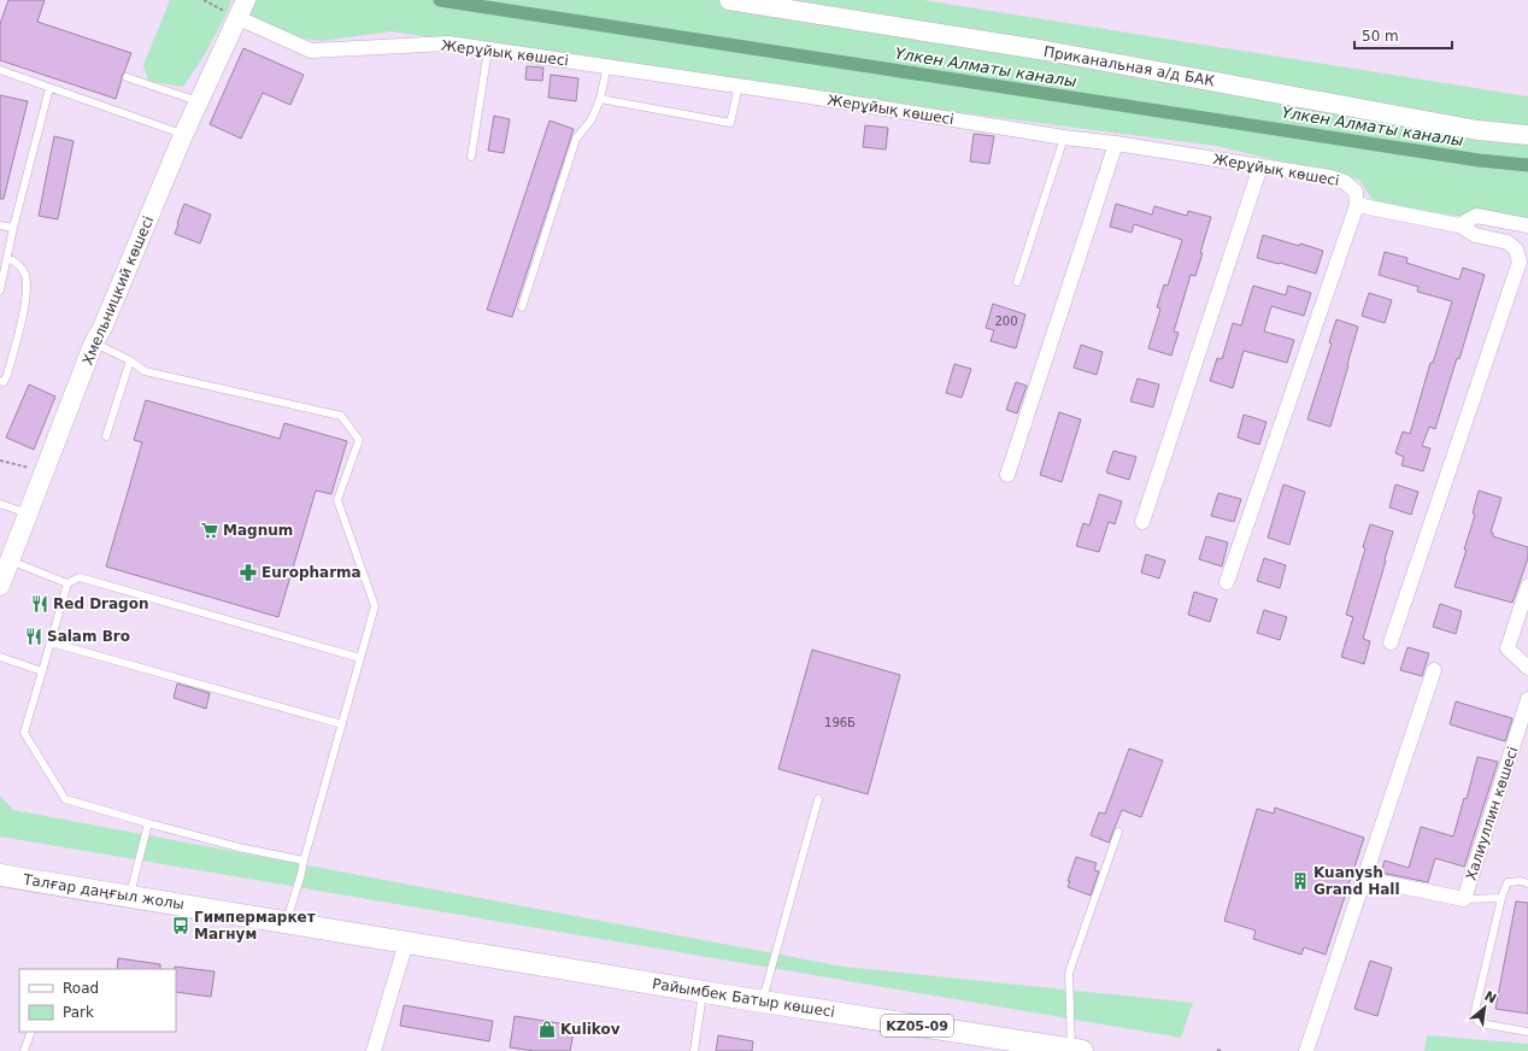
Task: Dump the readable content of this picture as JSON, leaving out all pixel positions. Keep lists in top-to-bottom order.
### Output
{
  "streets": {
    "main road": ["Талғар даңғыл жолы", "Райымбек Батыр көшесі", "KZ05-09"],
    "street": [
      "Жерұйық көшесі",
      "Приканальная а/д БАК",
      "Хмельницкий көшесі",
      "Халиуллин көшесі"
    ]
  },
  "crossings": [
    ["Жерұйық көшесі", "Хмельницкий көшесі"],
    ["Талғар даңғыл жолы", "Райымбек Батыр көшесі"]
  ],
  "water": ["Үлкен Алматы каналы"],
  "places": {
    "supermarket": ["Magnum"],
    "pharmacy": ["Europharma"],
    "restaurant": ["Red Dragon", "Salam Bro"],
    "building": ["Kuanysh Grand Hall"],
    "bus stop": ["Гимпермаркет Магнум"],
    "shop": ["Kulikov"]
  },
  "house_numbers": ["200", "196Б"],
  "legend": ["Road", "Park"],
  "scale_bar": "50 m",
  "north": "top right"
}
